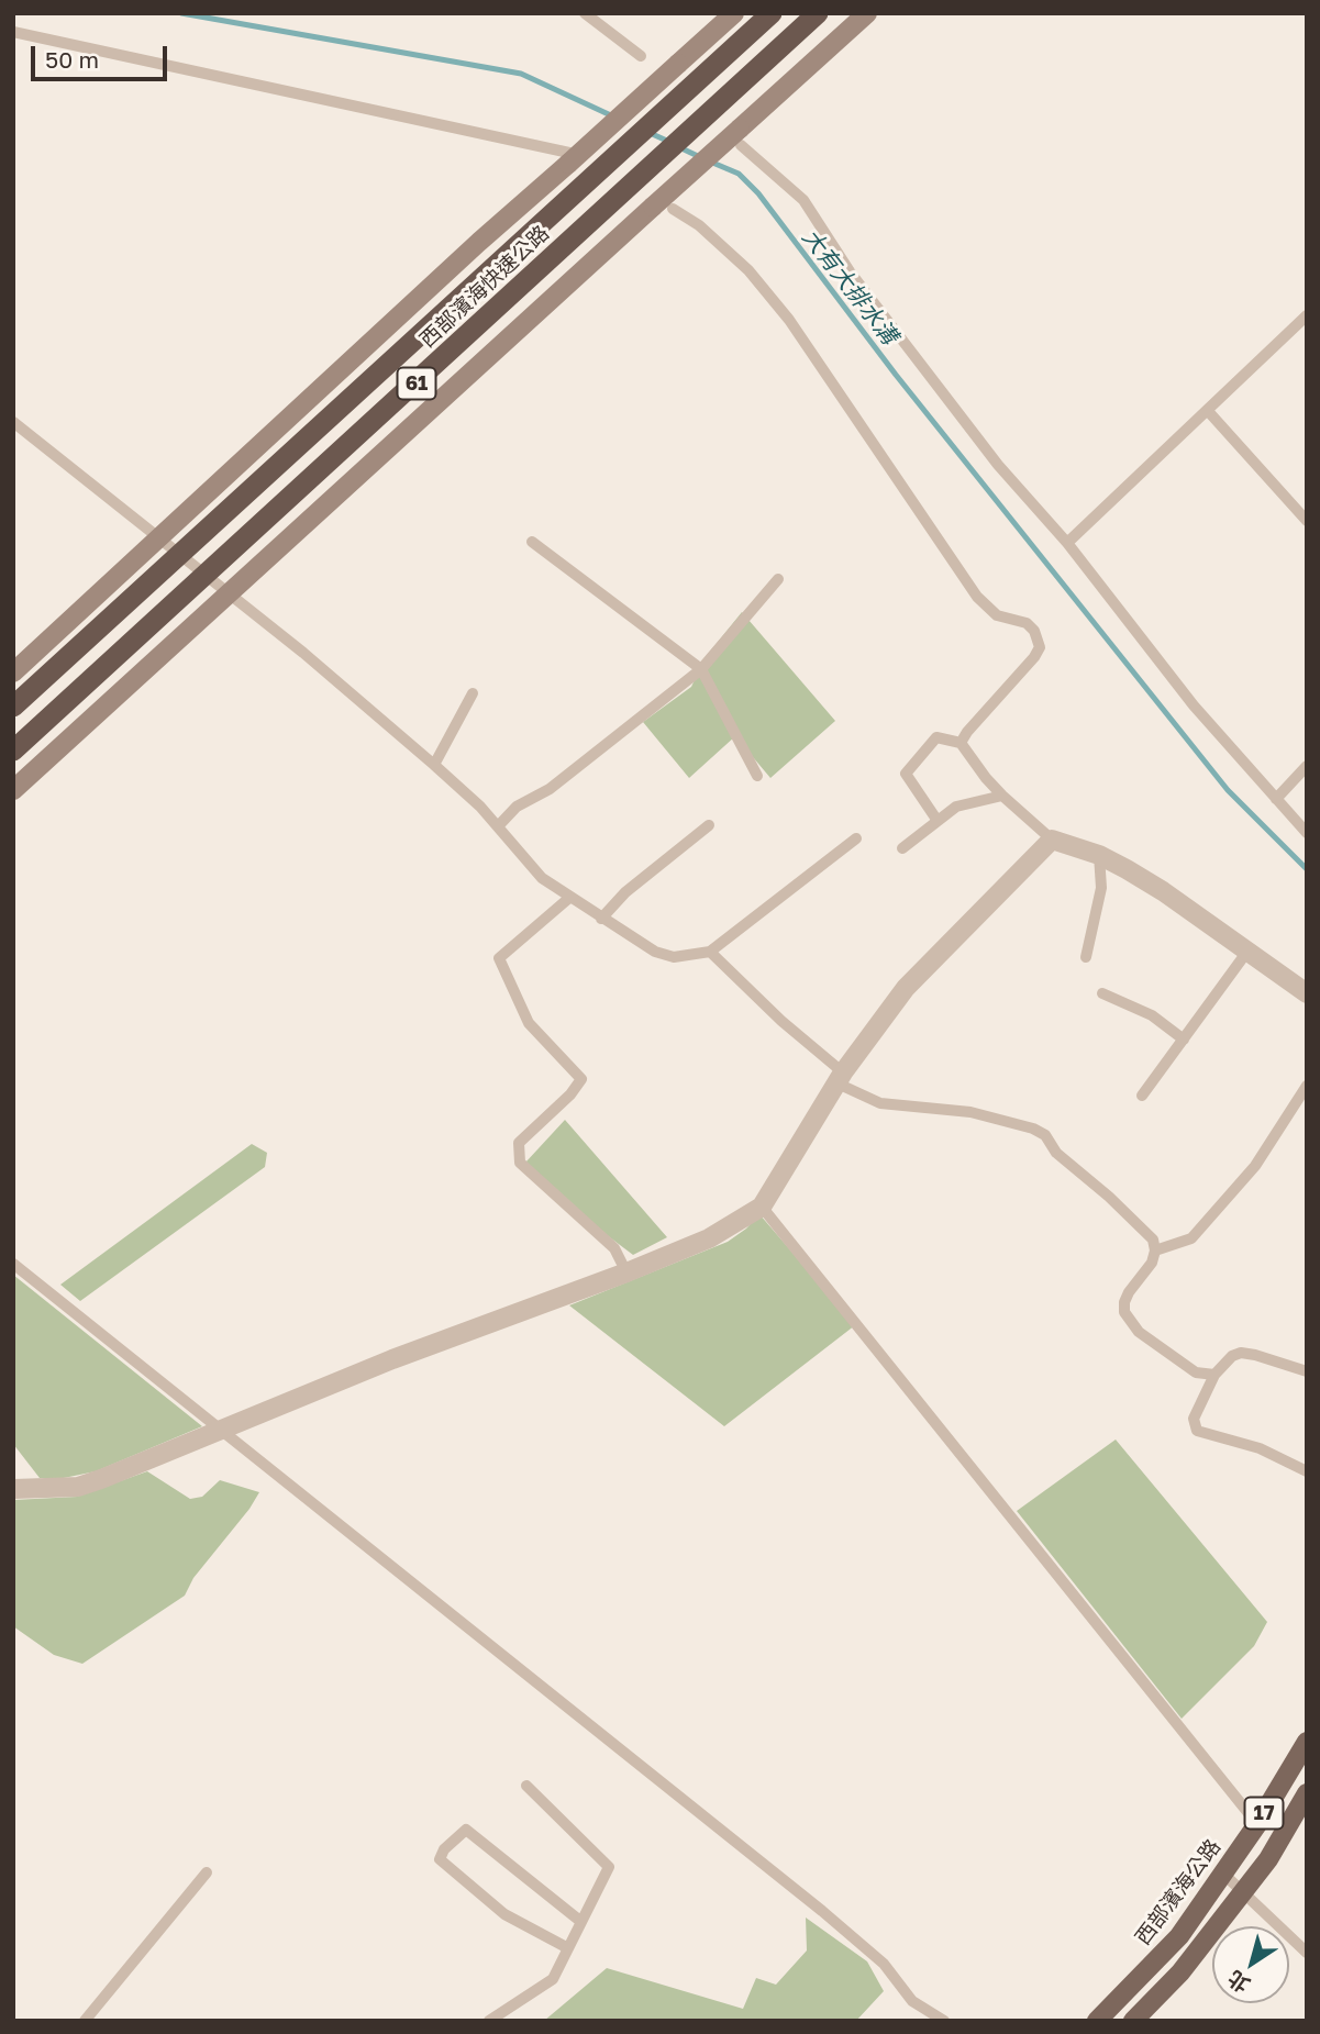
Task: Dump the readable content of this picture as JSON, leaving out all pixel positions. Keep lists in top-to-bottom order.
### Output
{
  "streets": {
    "highway": ["西部濱海快速公路", "61"],
    "main road": ["17", "西部濱海公路"]
  },
  "water": ["大有大排水溝"],
  "scale_bar": "50 m",
  "north": "bottom left"
}
